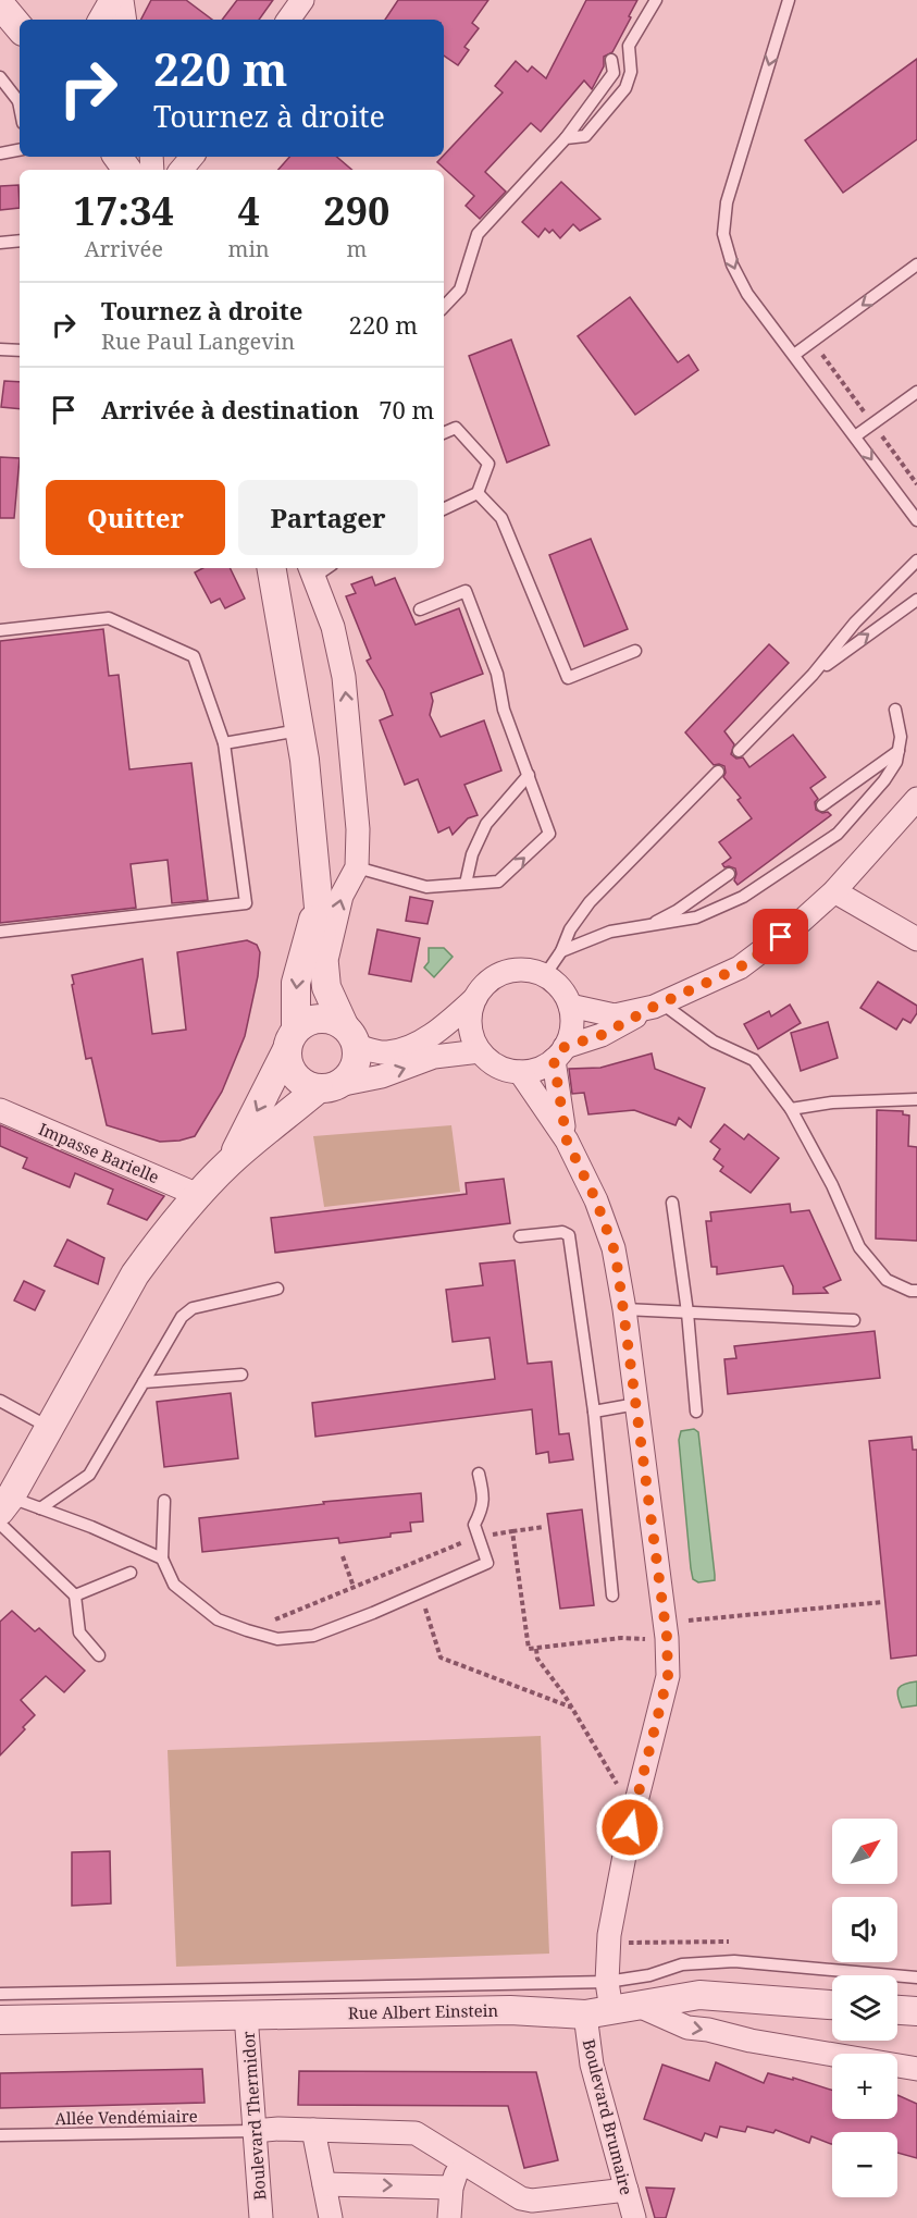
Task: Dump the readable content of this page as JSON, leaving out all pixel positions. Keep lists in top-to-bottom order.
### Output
{
  "streets": {
    "street": [
      "Impasse Barielle",
      "Rue Albert Einstein",
      "Boulevard Thermidor",
      "Boulevard Brumaire"
    ],
    "lane": ["Allée Vendémiaire"]
  },
  "crossings": [
    ["Rue Albert Einstein", "Boulevard Thermidor"],
    ["Rue Albert Einstein", "Boulevard Brumaire"],
    ["Boulevard Thermidor", "Allée Vendémiaire"]
  ],
  "north": "top right",
  "page": {
    "turn": ["220 m", "Tournez à droite"],
    "eta": [
      "17:34",
      "Arrivée",
      "4",
      "min",
      "290",
      "m"
    ],
    "list": [
      {
        "name": "Tournez à droite",
        "note": "Rue Paul Langevin",
        "value": "220 m"
      },
      {
        "name": "Arrivée à destination",
        "value": "70 m"
      }
    ],
    "buttons": ["Quitter", "Partager"],
    "map_buttons": ["+", "−"]
  }
}
